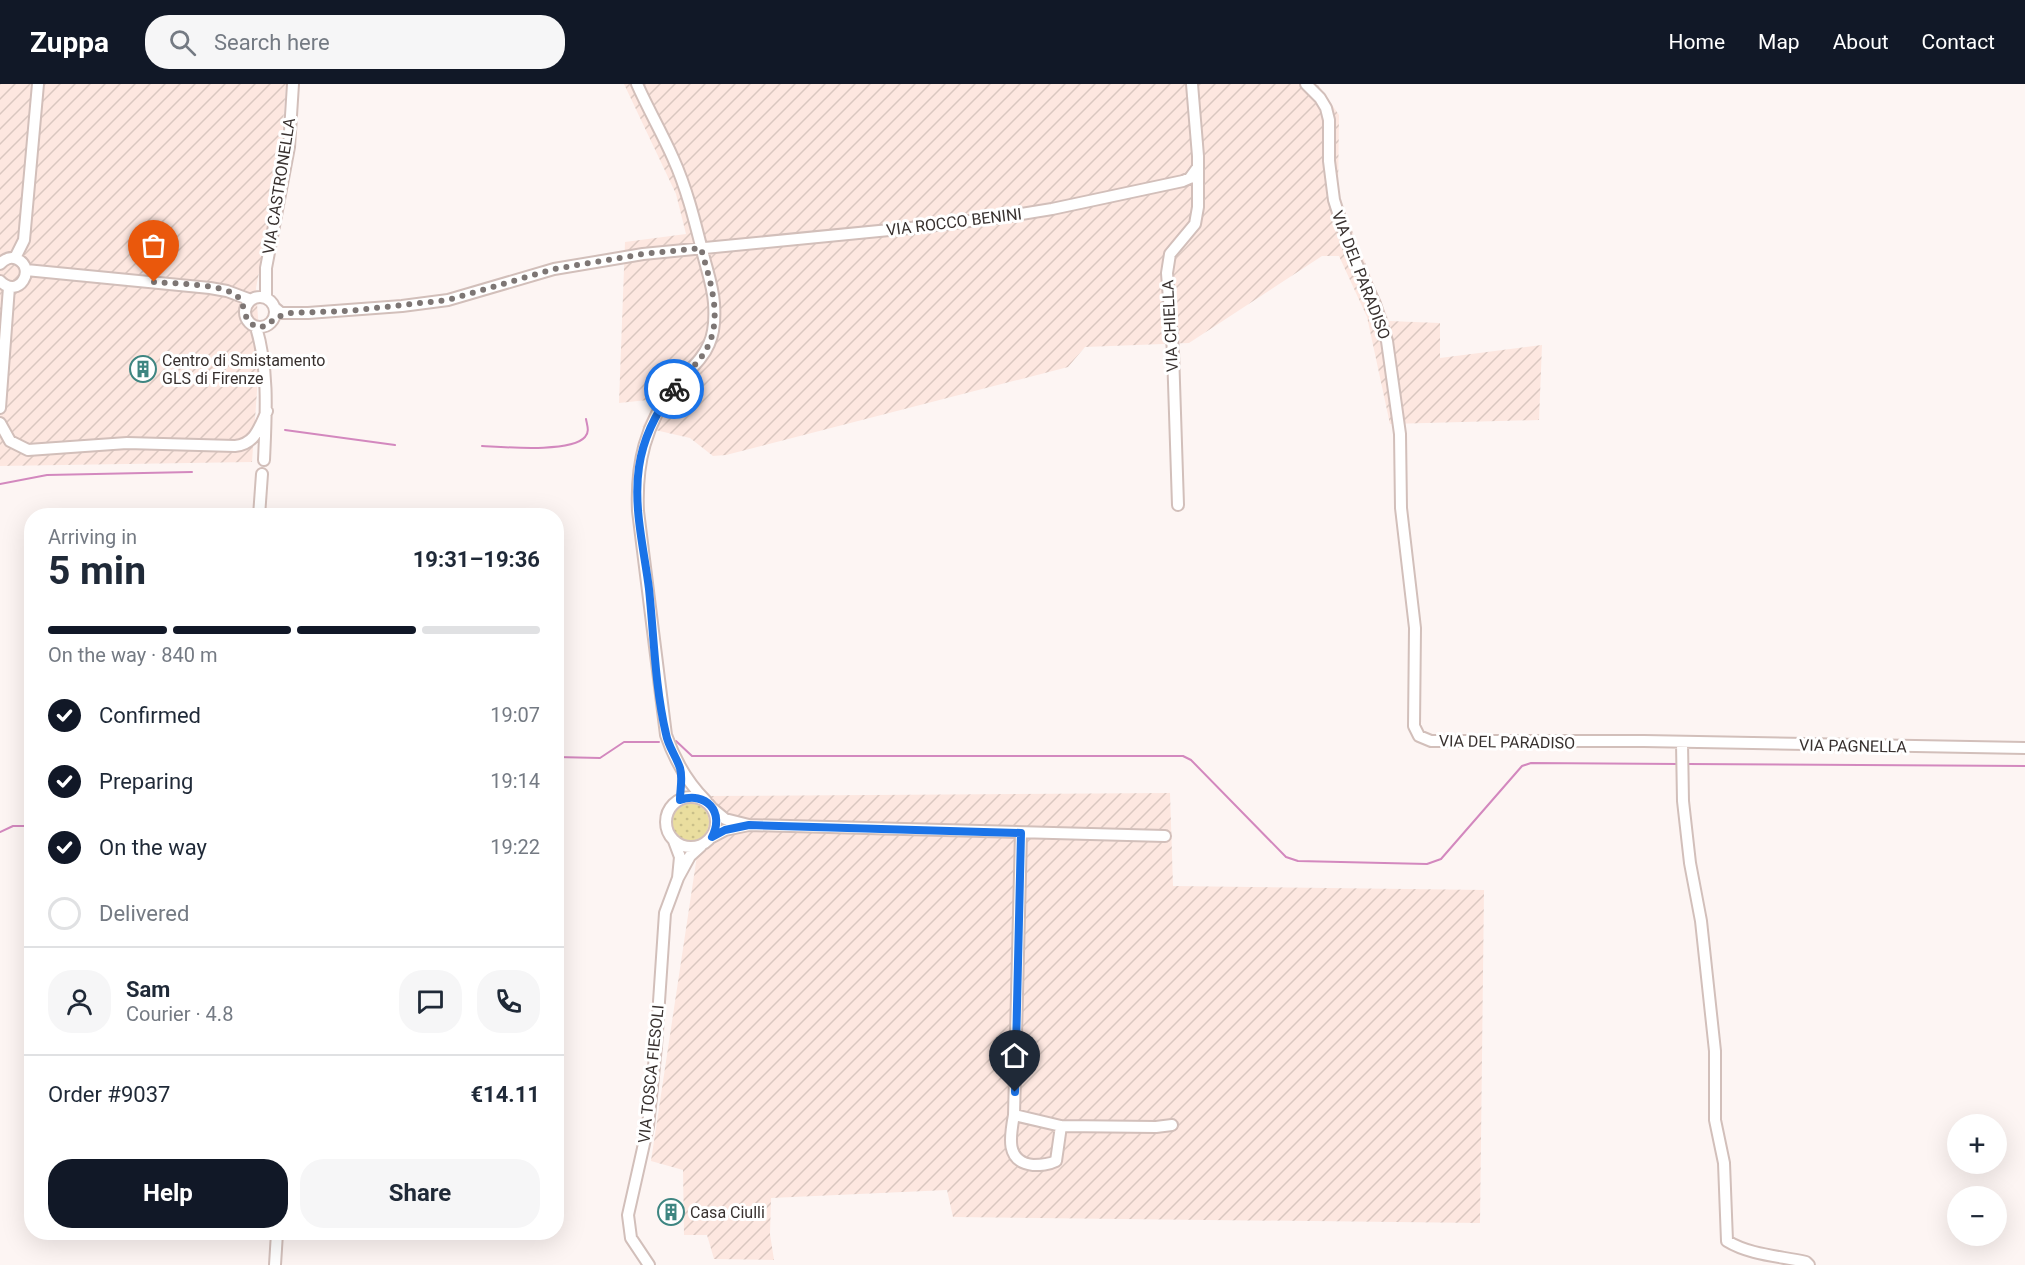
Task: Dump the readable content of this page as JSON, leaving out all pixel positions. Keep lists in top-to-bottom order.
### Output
{
  "streets": {
    "street": [
      "VIA CASTRONELLA",
      "VIA ROCCO BENINI",
      "VIA DEL PARADISO",
      "VIA CHIELLA",
      "VIA PAGNELLA",
      "VIA TOSCA FIESOLI"
    ]
  },
  "crossings": [
    ["VIA ROCCO BENINI", "VIA CHIELLA"],
    ["VIA ROCCO BENINI", "VIA TOSCA FIESOLI"],
    ["VIA DEL PARADISO", "VIA PAGNELLA"]
  ],
  "places": {
    "building": ["Centro di Smistamento GLS di Firenze", "Casa Ciulli"]
  },
  "page": {
    "header": "Zuppa",
    "search": "Search here",
    "nav": [
      "Home",
      "Map",
      "About",
      "Contact"
    ],
    "heading": ["5 min", "Arriving in", "19:31–19:36"],
    "panel": [
      "Sam",
      "Courier · 4.8",
      "Order #9037",
      "€14.11"
    ],
    "bar": "On the way · 840 m",
    "list": [
      ["Confirmed", "19:07"],
      ["Preparing", "19:14"],
      ["On the way", "19:22"],
      "Delivered"
    ],
    "map_buttons": ["+", "−"],
    "buttons": ["Help", "Share"]
  }
}
